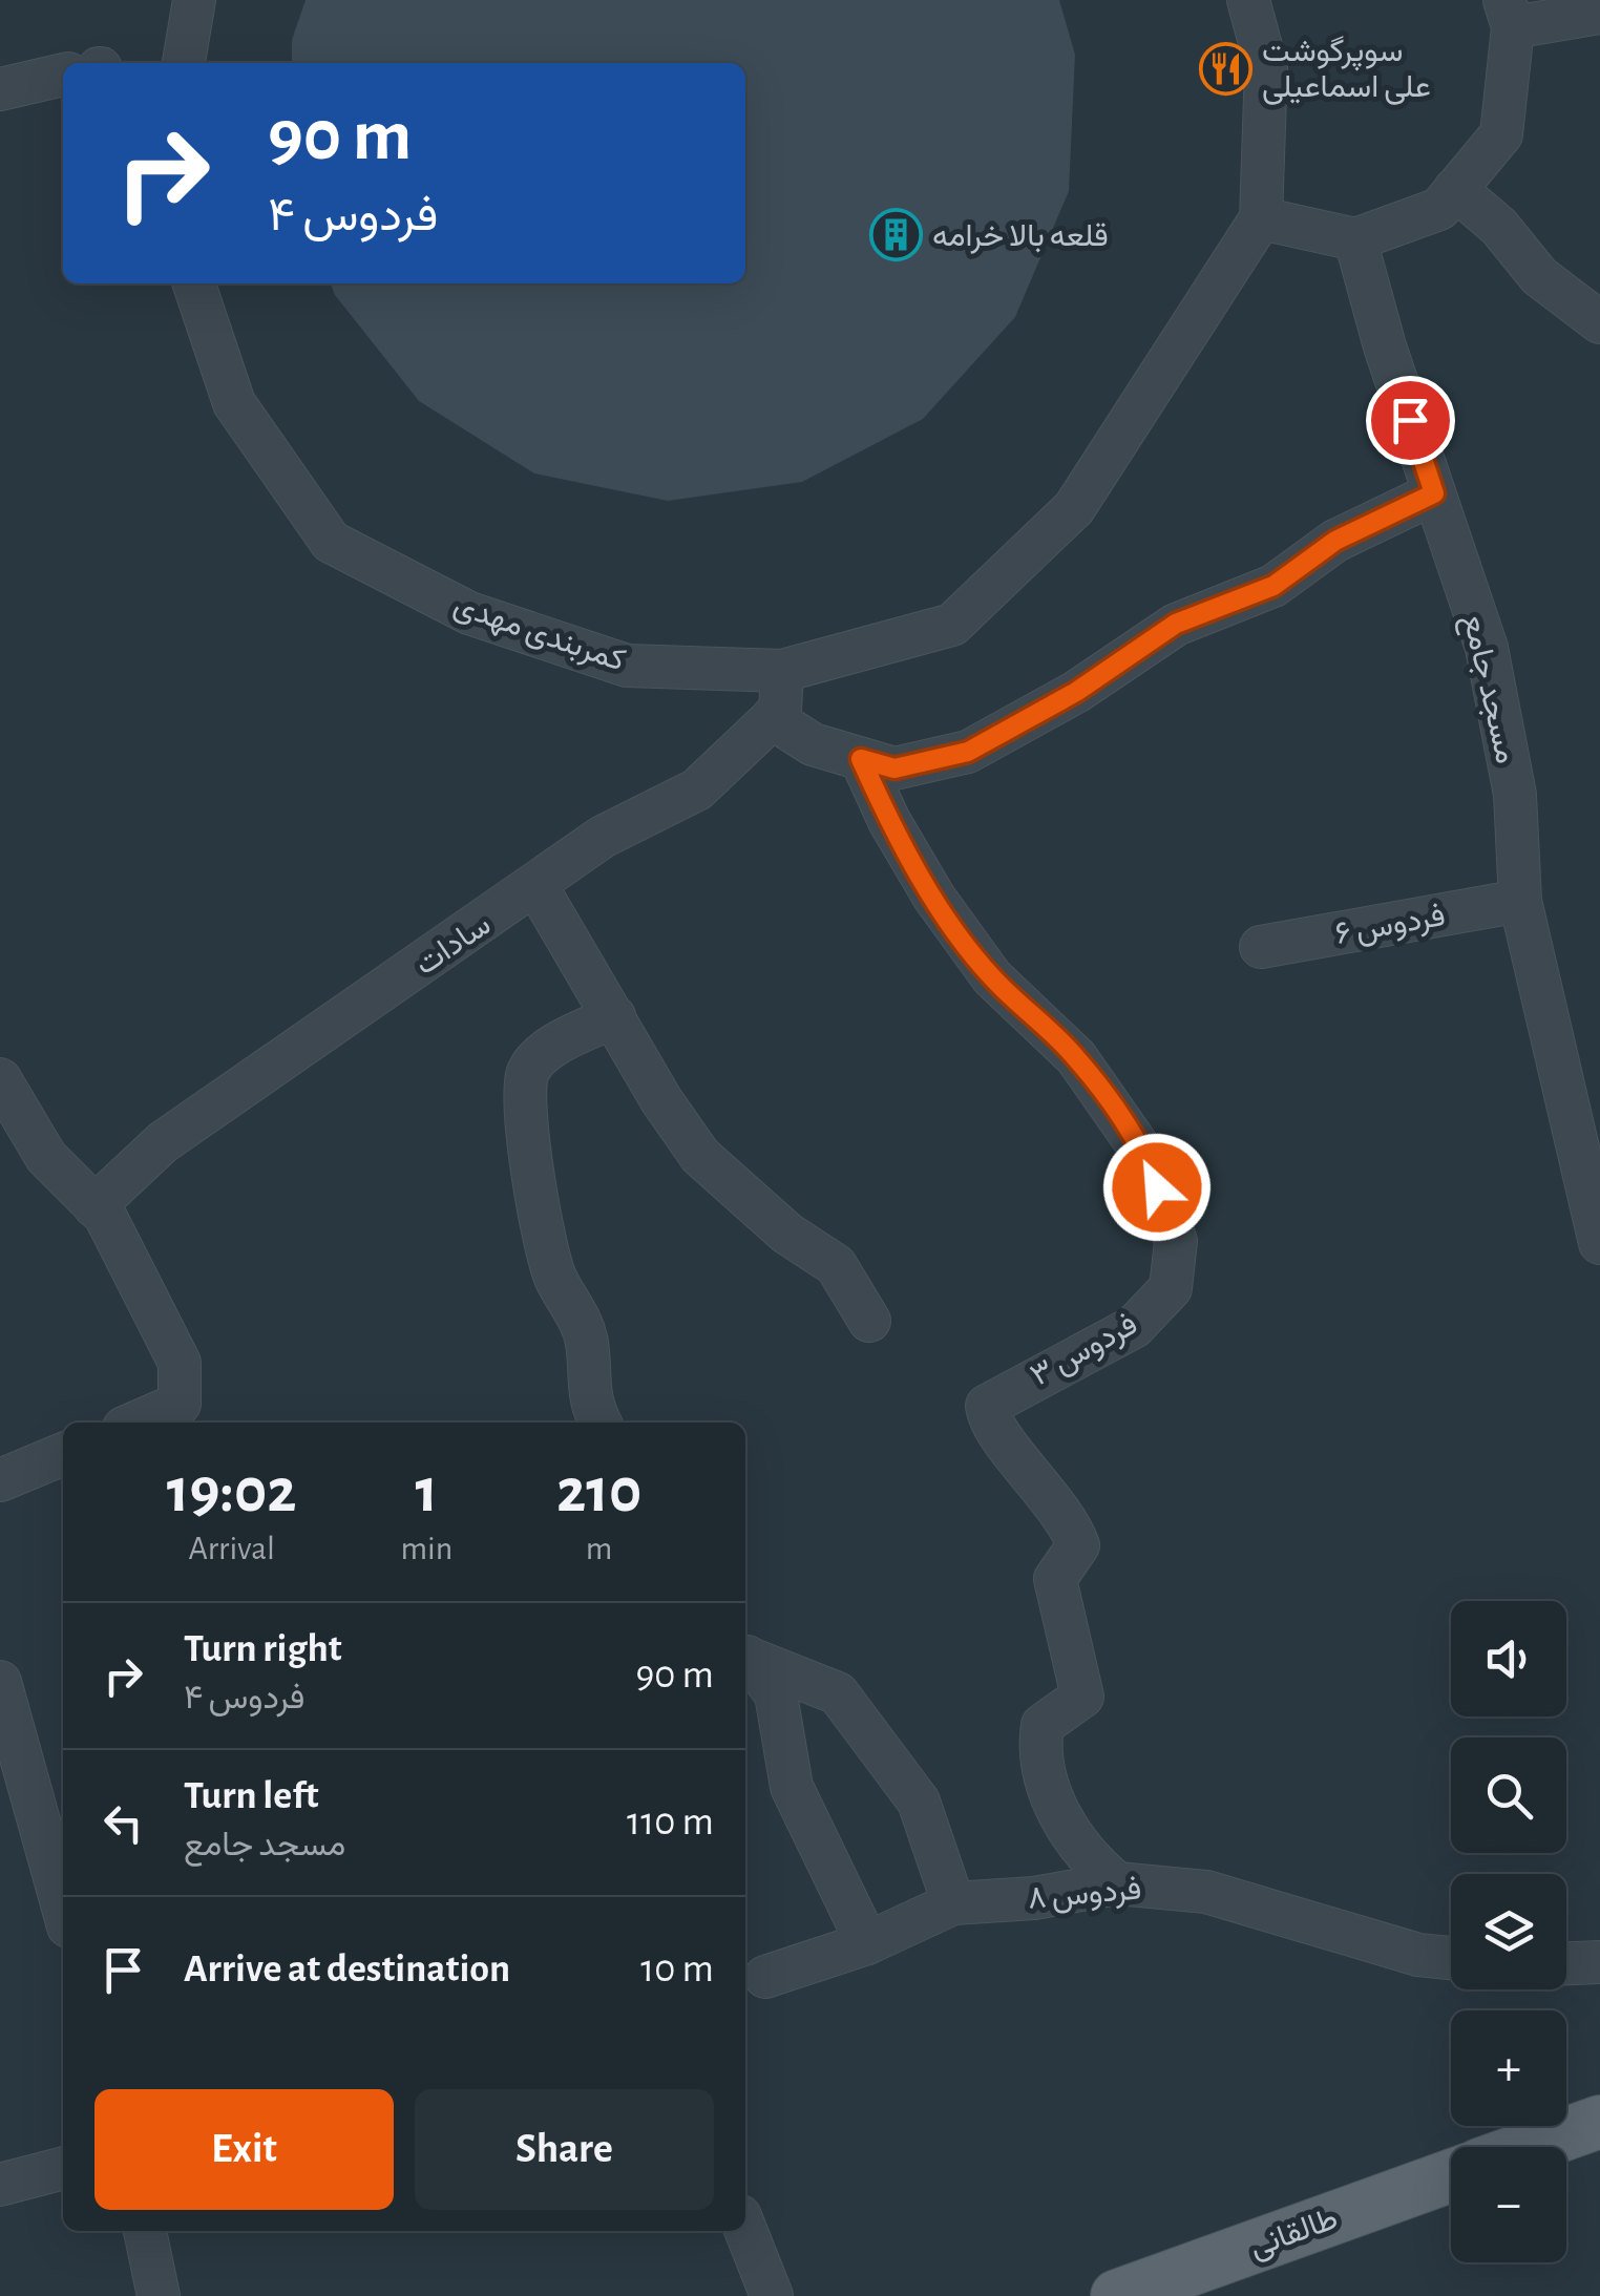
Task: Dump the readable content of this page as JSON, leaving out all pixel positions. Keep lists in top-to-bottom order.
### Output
{
  "streets": {
    "main road": ["طالقانی"],
    "street": [
      "کمربندی مهدی",
      "مسجد جامع",
      "فردوس ۶",
      "سادات",
      "فردوس ۳",
      "فردوس ۸"
    ]
  },
  "crossings": [
    ["مسجد جامع", "فردوس ۶"],
    ["فردوس ۳", "فردوس ۸"]
  ],
  "places": {
    "restaurant": ["سوپرگوشت علی اسماعیلی"],
    "building": ["قلعه بالا خرامه"]
  },
  "page": {
    "turn": ["90 m", "فردوس ۴"],
    "eta": [
      "19:02",
      "Arrival",
      "1",
      "min",
      "210",
      "m"
    ],
    "map_buttons": ["+", "−"],
    "list": [
      {
        "name": "Turn right",
        "note": "فردوس ۴",
        "value": "90 m"
      },
      {
        "name": "Turn left",
        "note": "مسجد جامع",
        "value": "110 m"
      },
      {
        "name": "Arrive at destination",
        "value": "10 m"
      }
    ],
    "buttons": ["Exit", "Share"]
  }
}
